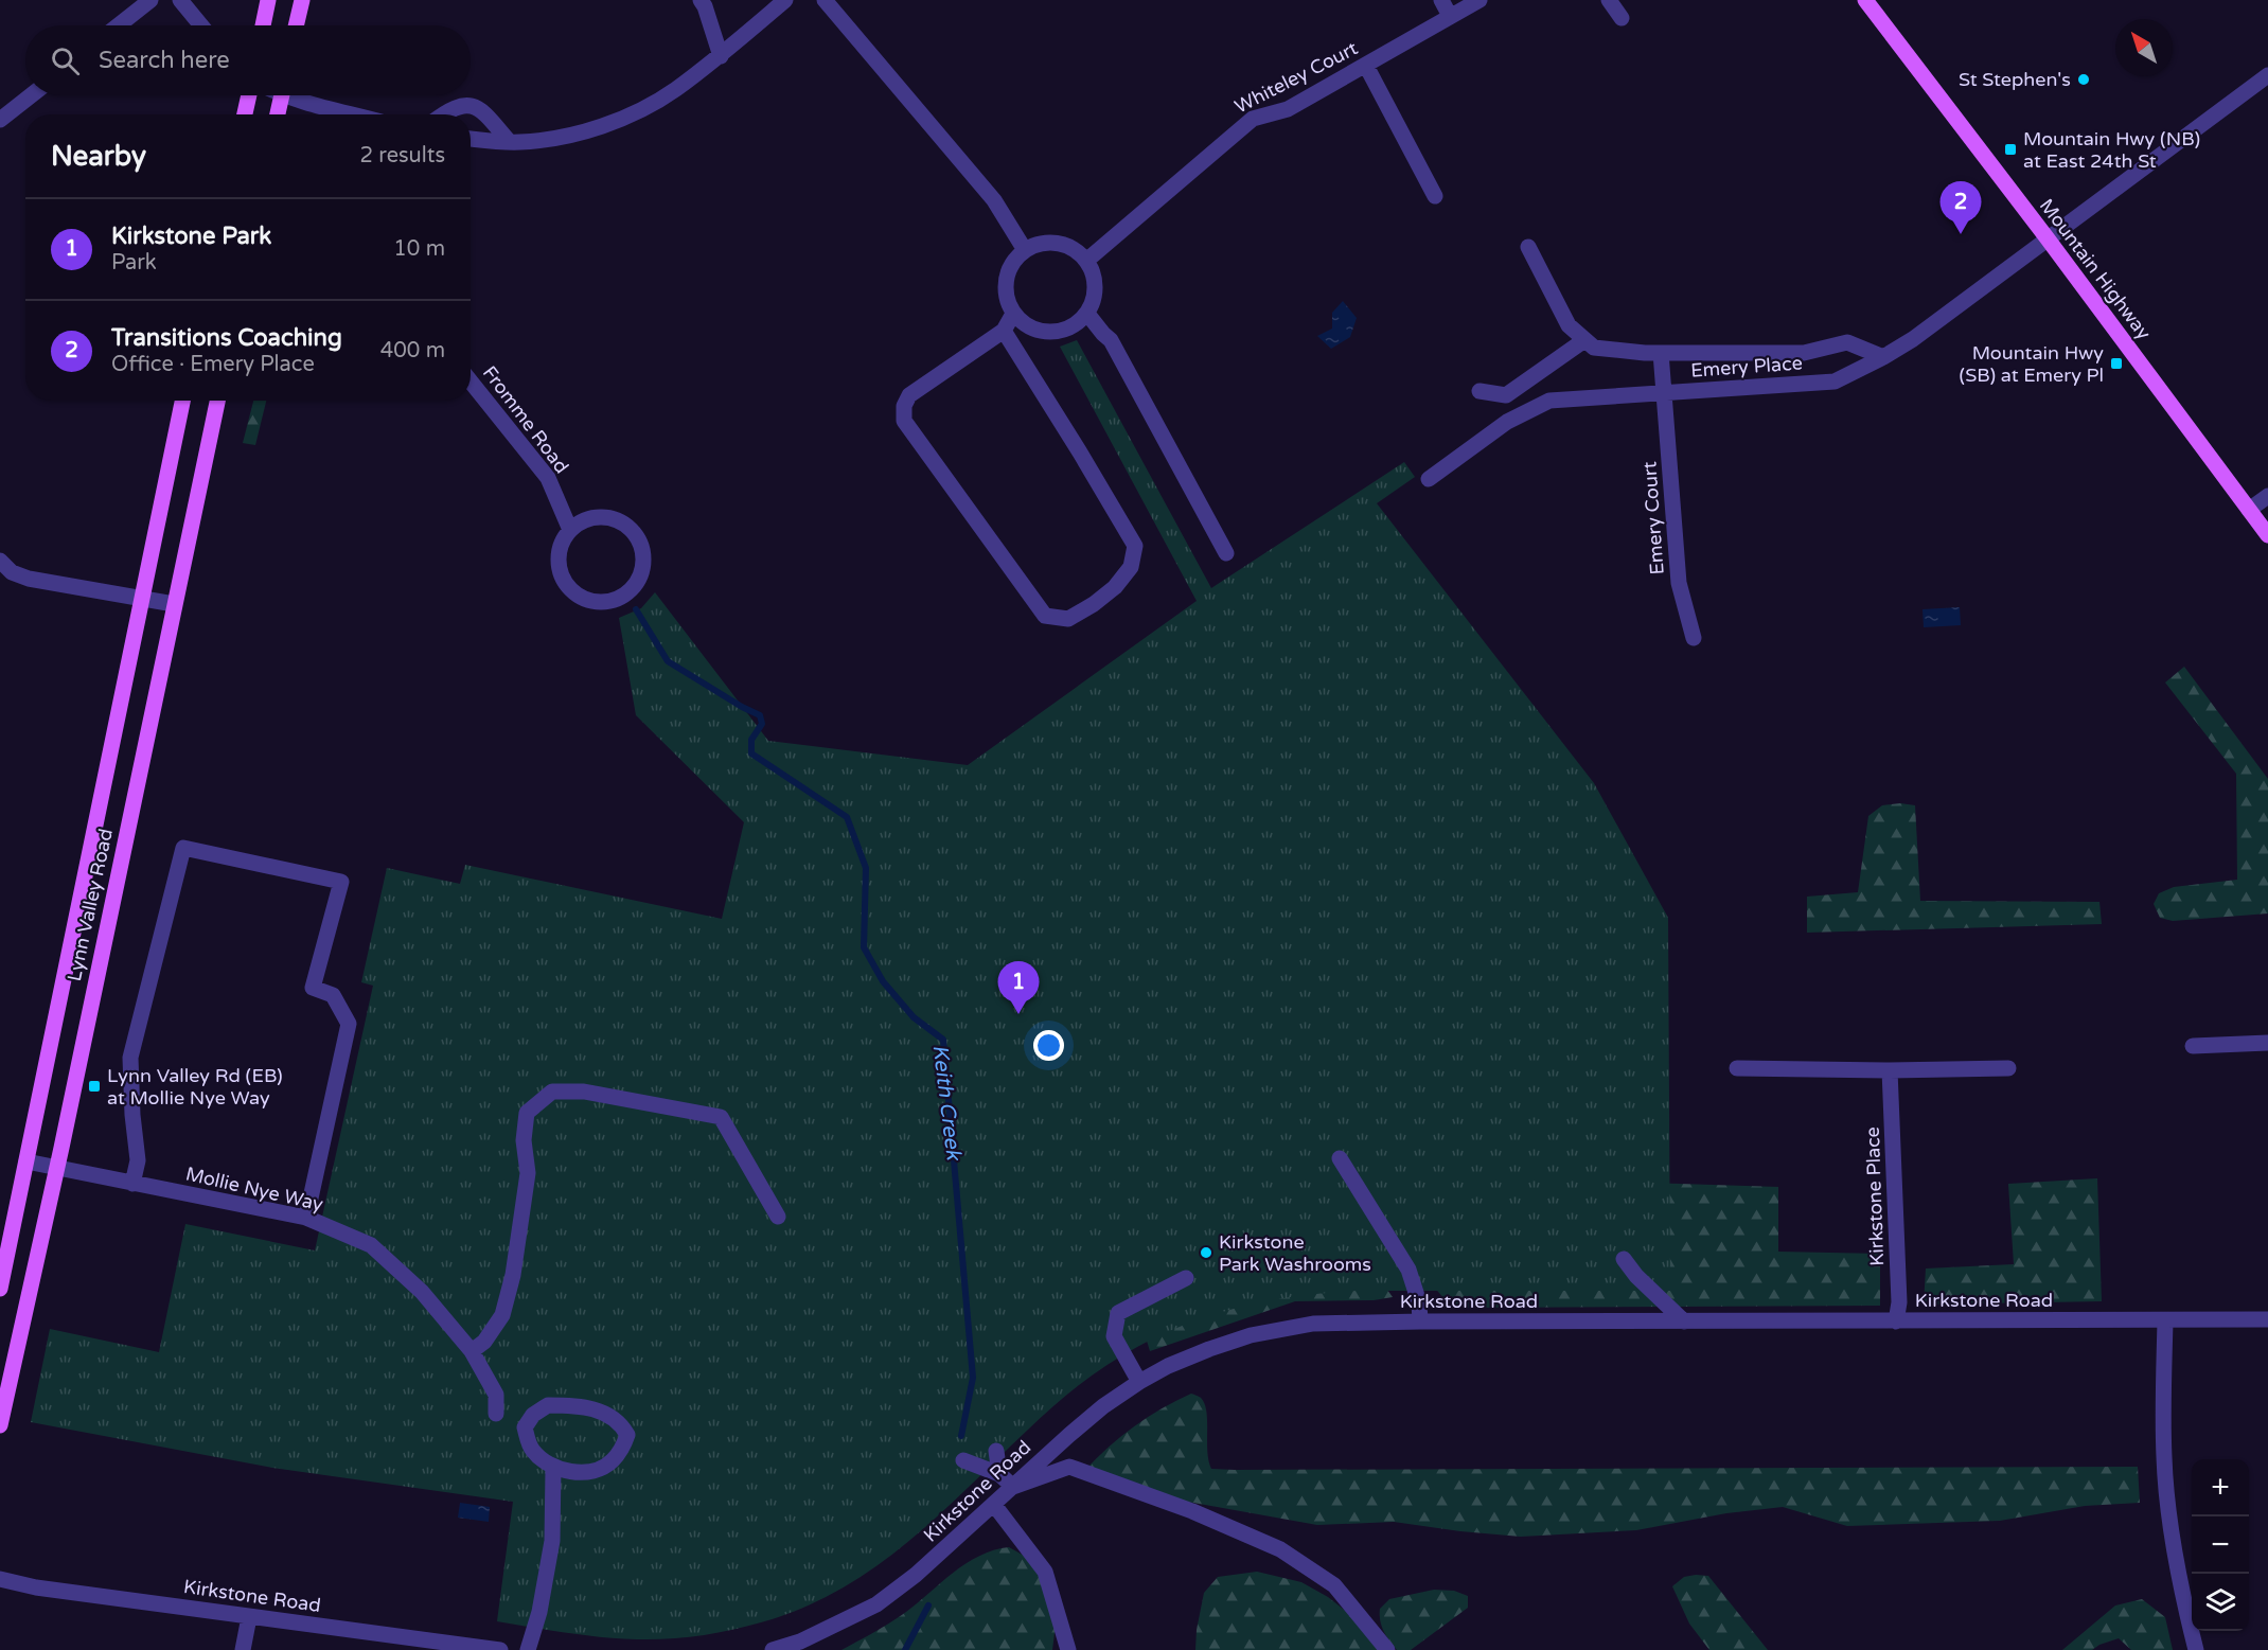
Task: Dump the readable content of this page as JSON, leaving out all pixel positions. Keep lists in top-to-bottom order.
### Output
{
  "streets": {
    "main road": ["Mountain Highway", "Lynn Valley Road"],
    "street": [
      "Whiteley Court",
      "Emery Place",
      "Fromme Road",
      "Emery Court",
      "Mollie Nye Way",
      "Kirkstone Place",
      "Kirkstone Road"
    ]
  },
  "crossings": [
    ["Mountain Highway", "Emery Place"],
    ["Emery Place", "Emery Court"],
    ["Lynn Valley Road", "Mollie Nye Way"],
    ["Kirkstone Place", "Kirkstone Road"]
  ],
  "water": ["Keith Creek"],
  "places": {
    "other": ["St Stephen's", "Kirkstone Park Washrooms"],
    "transit": ["Mountain Hwy (NB) at East 24th St", "Mountain Hwy (SB) at Emery Pl", "Lynn Valley Rd (EB) at Mollie Nye Way"]
  },
  "north": "top left",
  "page": {
    "search": "Search here",
    "heading": ["Nearby", "2 results"],
    "pins": ["2", "1"],
    "list": [
      {
        "mark": "1",
        "name": "Kirkstone Park",
        "note": "Park",
        "value": "10 m"
      },
      {
        "mark": "2",
        "name": "Transitions Coaching",
        "note": "Office · Emery Place",
        "value": "400 m"
      }
    ],
    "map_buttons": ["+", "−"]
  }
}
